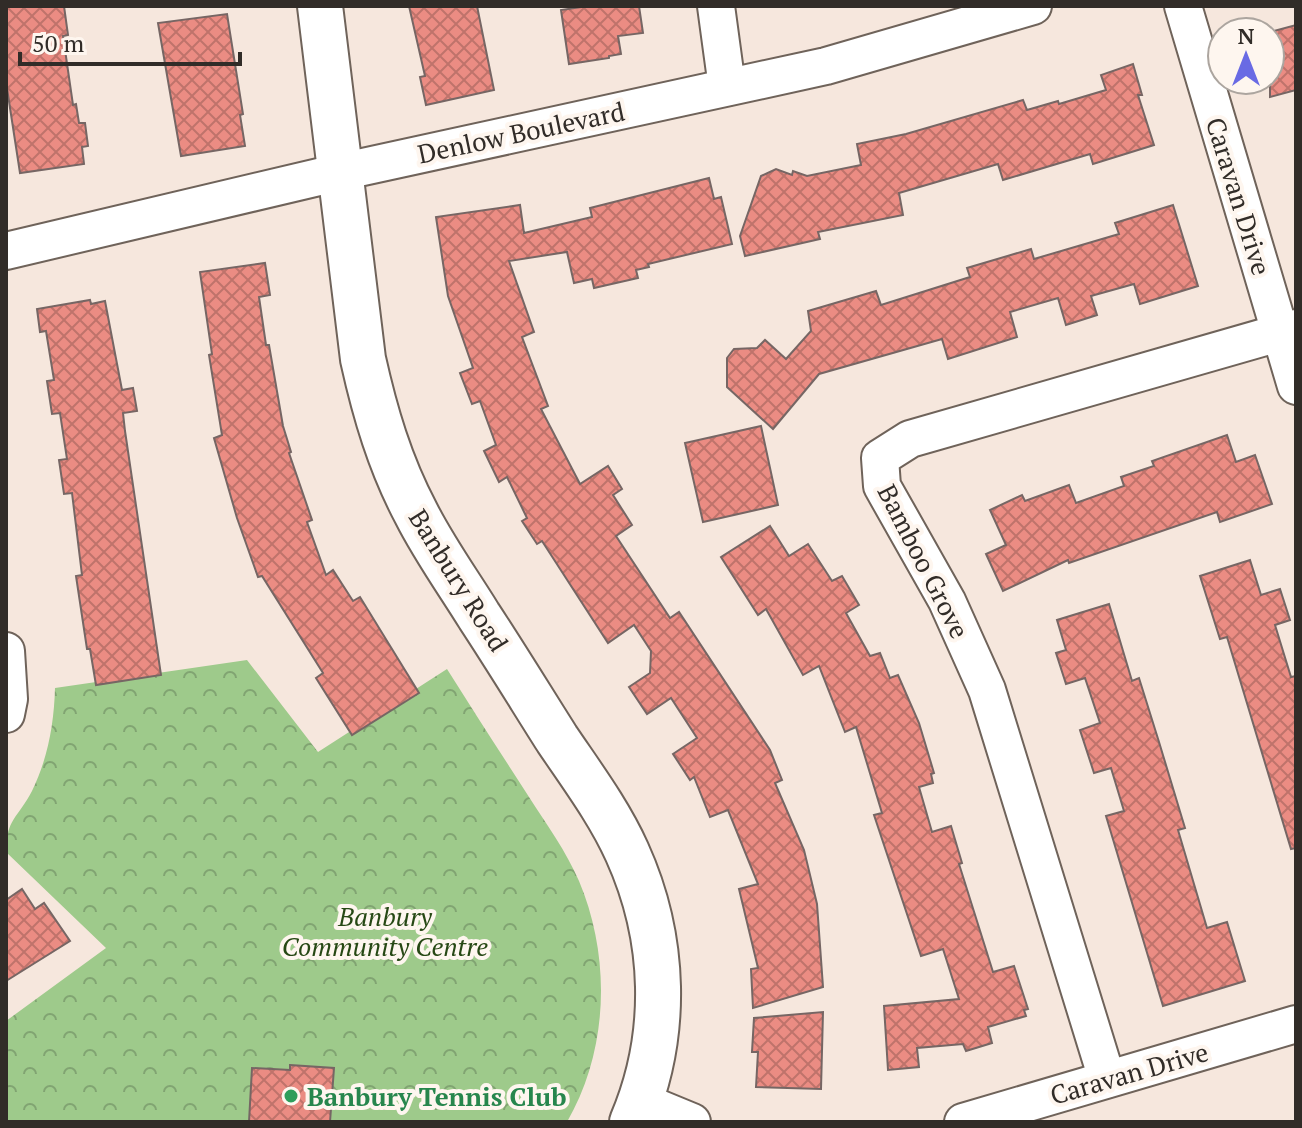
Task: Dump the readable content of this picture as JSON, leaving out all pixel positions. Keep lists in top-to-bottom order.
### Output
{
  "streets": {
    "street": [
      "Denlow Boulevard",
      "Caravan Drive",
      "Bamboo Grove",
      "Banbury Road"
    ]
  },
  "crossings": [
    ["Denlow Boulevard", "Banbury Road"],
    ["Caravan Drive", "Bamboo Grove"]
  ],
  "parks": ["Banbury Community Centre"],
  "places": ["Banbury Tennis Club"],
  "scale_bar": "50 m",
  "north": "top"
}
